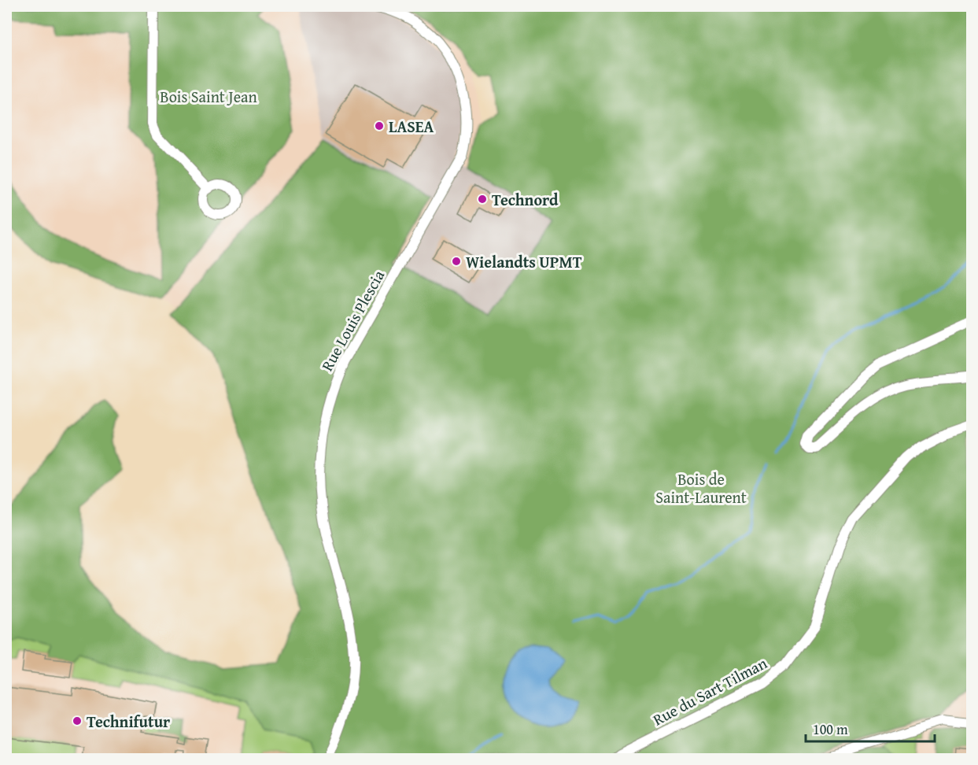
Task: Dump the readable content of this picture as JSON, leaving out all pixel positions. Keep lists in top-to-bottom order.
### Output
{
  "streets": {
    "street": ["Rue Louis Plescia", "Rue du Sart Tilman"]
  },
  "parks": ["Bois Saint Jean", "Bois de Saint-Laurent"],
  "places": [
    "LASEA",
    "Technord",
    "Wielandts UPMT",
    "Technifutur"
  ],
  "scale_bar": "100 m"
}
